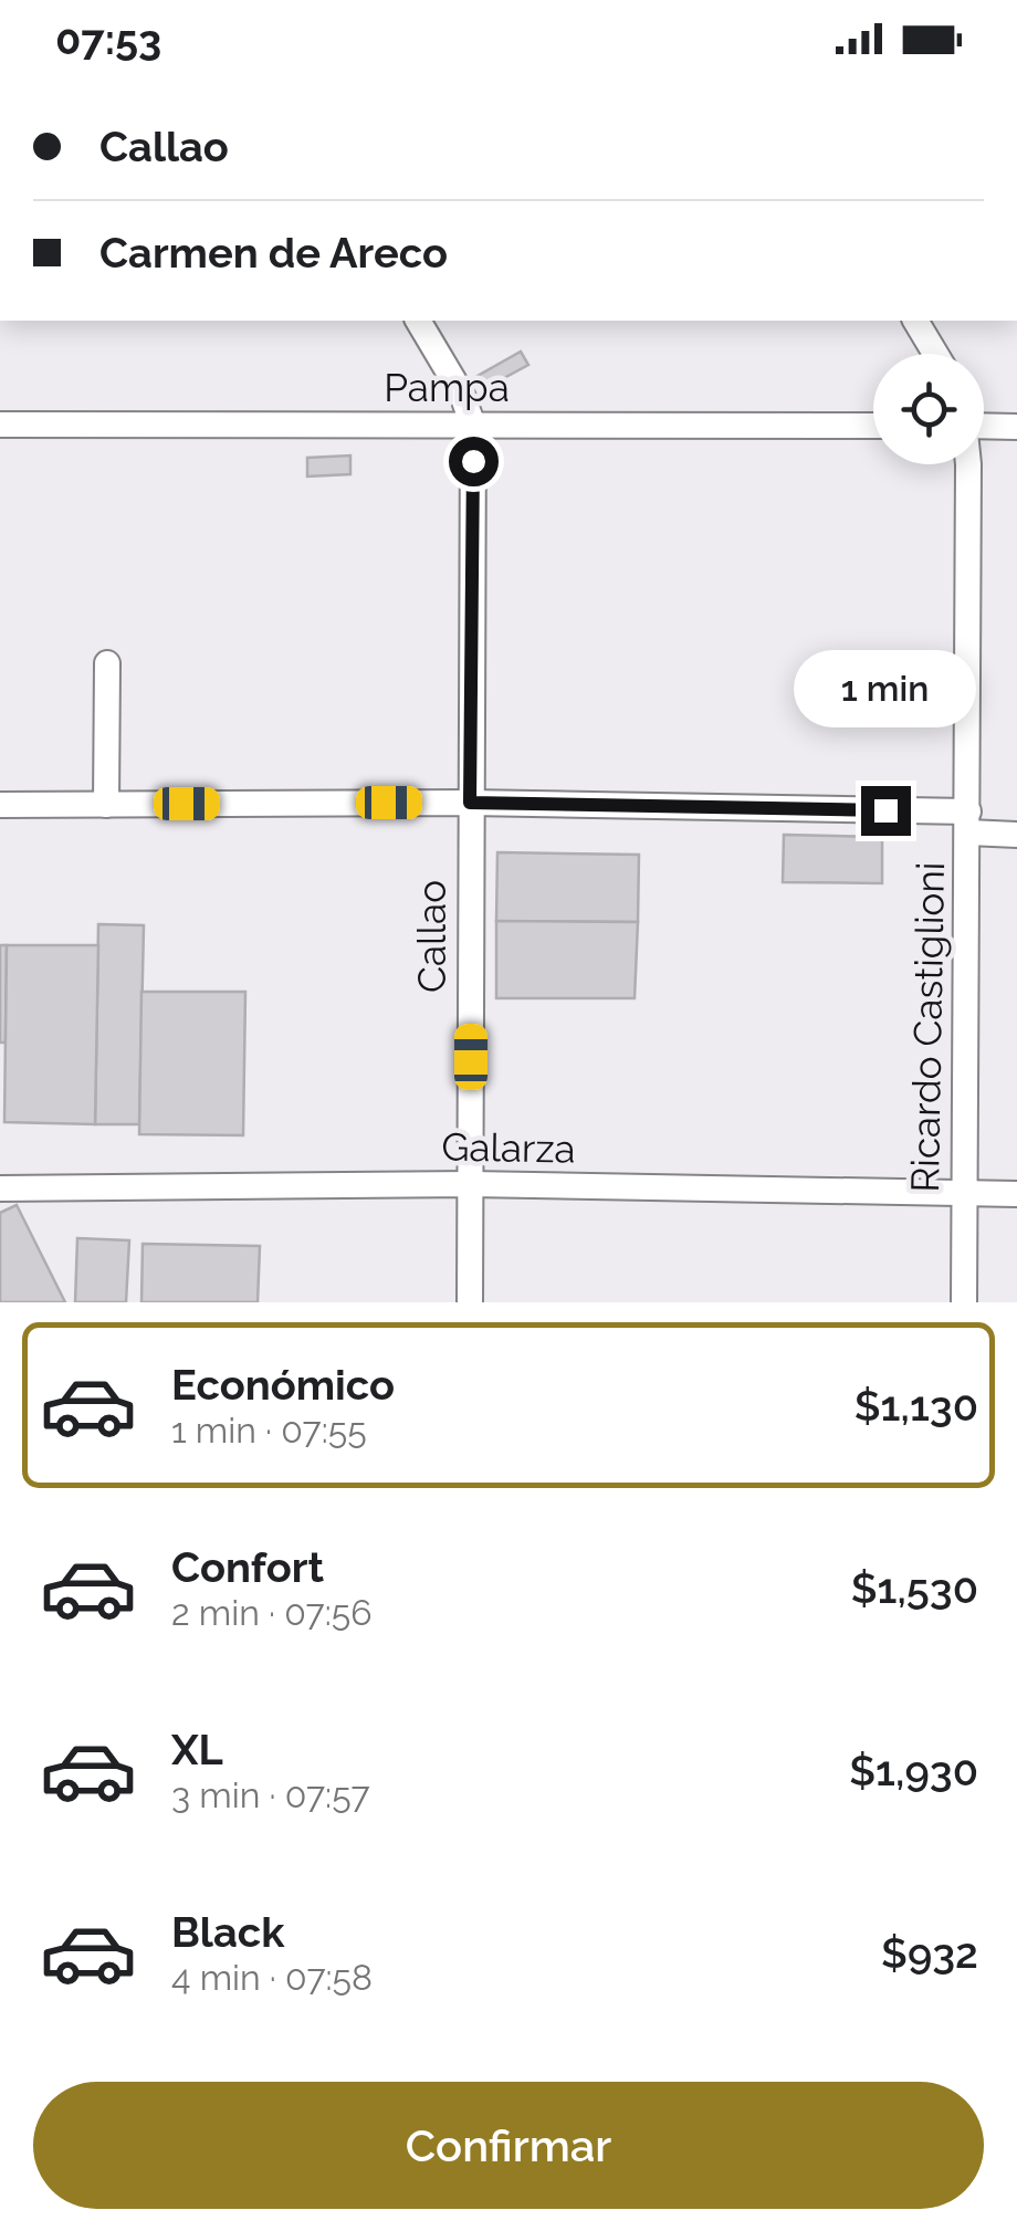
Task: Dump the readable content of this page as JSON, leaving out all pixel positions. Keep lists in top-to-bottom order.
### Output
{
  "streets": {
    "street": [
      "Pampa",
      "Callao",
      "Ricardo Castiglioni",
      "Galarza"
    ]
  },
  "crossings": [
    ["Pampa", "Callao"],
    ["Callao", "Galarza"],
    ["Ricardo Castiglioni", "Galarza"]
  ],
  "page": {
    "status": "07:53",
    "banner": ["Callao", "Carmen de Areco"],
    "bubble": "1 min",
    "list": [
      {
        "name": "Económico",
        "note": "1 min · 07:55",
        "value": "$1,130"
      },
      {
        "name": "Confort",
        "note": "2 min · 07:56",
        "value": "$1,530"
      },
      {
        "name": "XL",
        "note": "3 min · 07:57",
        "value": "$1,930"
      },
      {
        "name": "Black",
        "note": "4 min · 07:58",
        "value": "$932"
      }
    ],
    "buttons": "Confirmar"
  }
}
